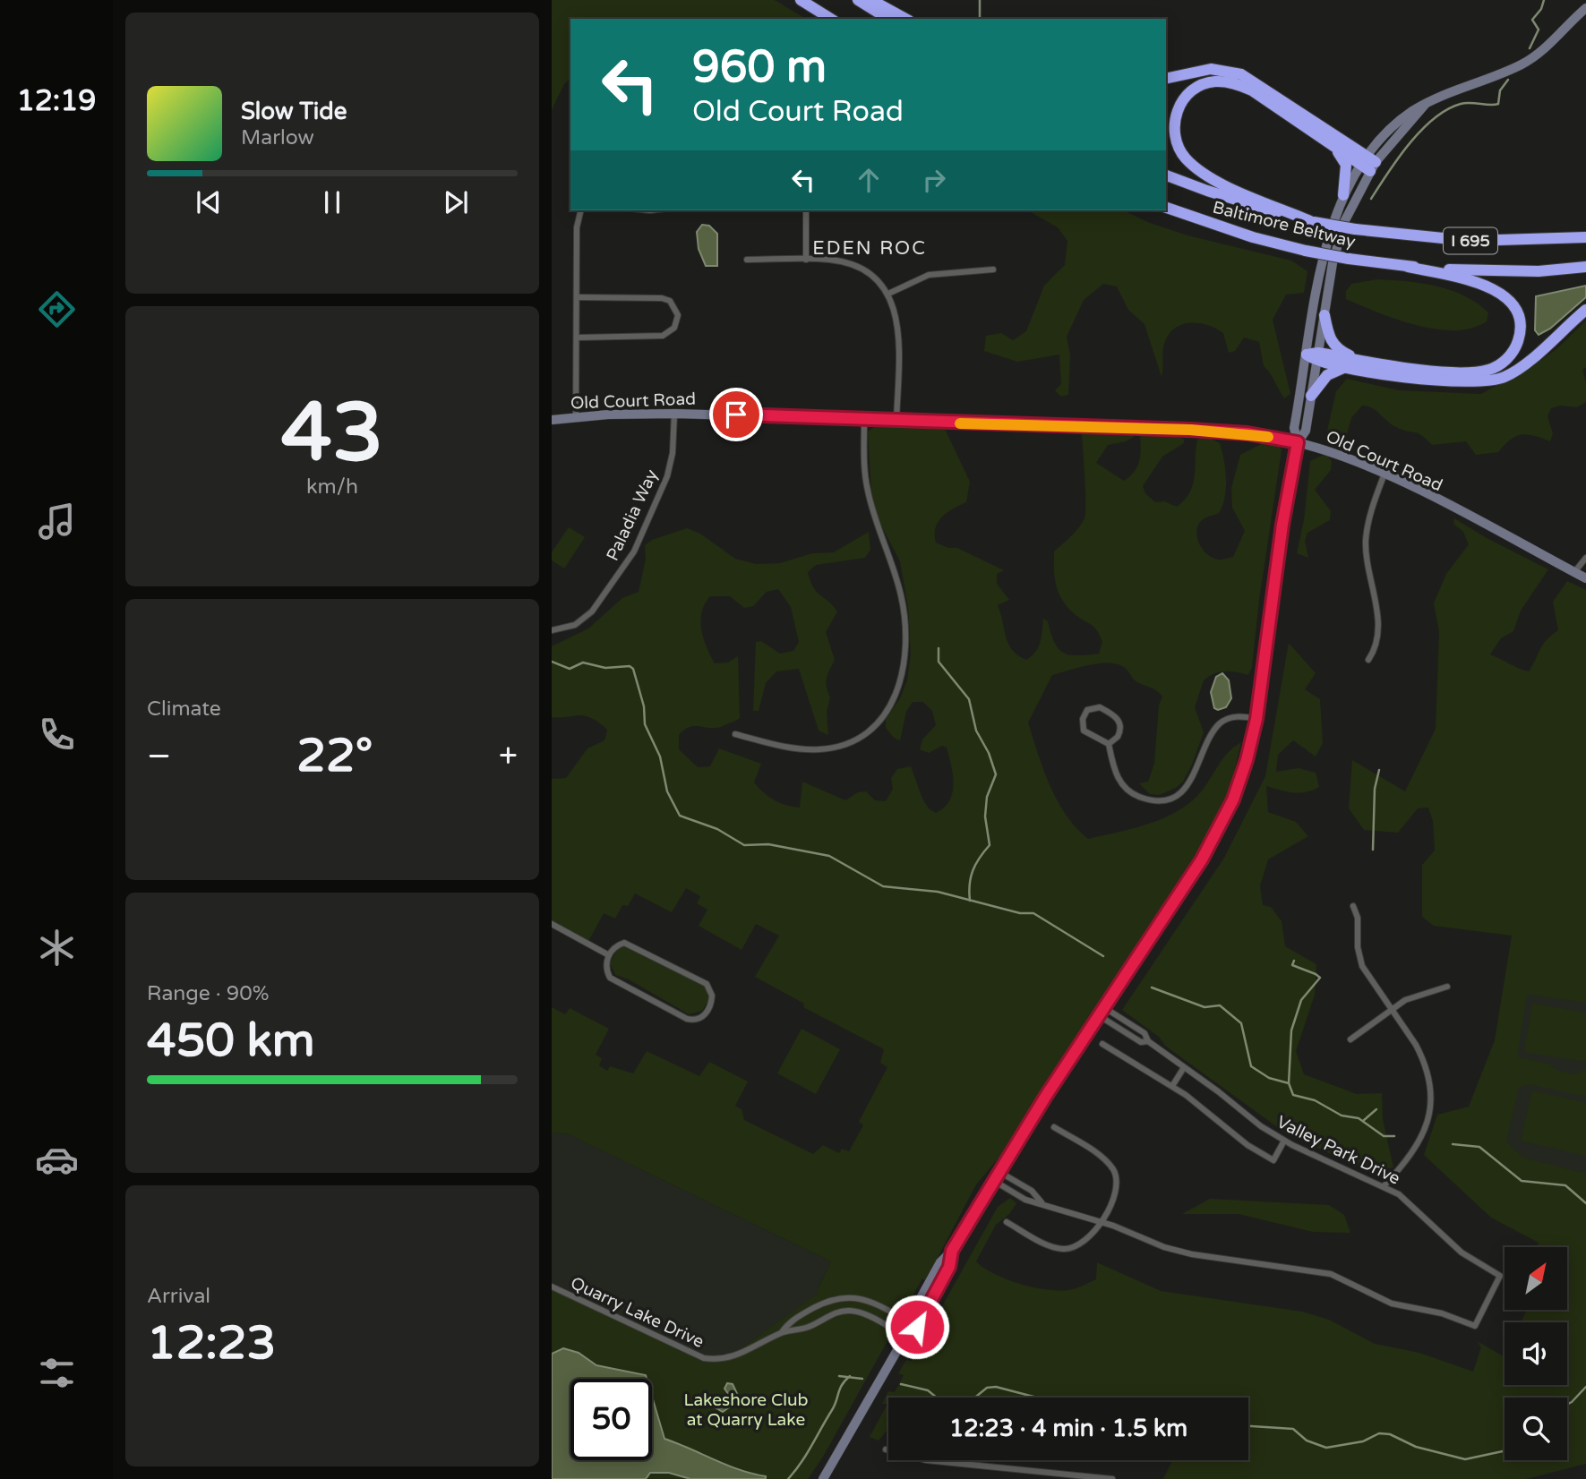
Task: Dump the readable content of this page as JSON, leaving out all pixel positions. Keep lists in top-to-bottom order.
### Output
{
  "streets": {
    "highway": ["Baltimore Beltway", "I 695"],
    "main road": ["Old Court Road"],
    "street": ["Paladia Way", "Valley Park Drive", "Quarry Lake Drive"]
  },
  "crossings": [
    ["Old Court Road", "Paladia Way"]
  ],
  "districts": ["EDEN ROC"],
  "parks": ["Lakeshore Club at Quarry Lake"],
  "north": "top right",
  "page": {
    "tabs": "12:19",
    "turn": ["960 m", "Old Court Road"],
    "song": ["Slow Tide", "Marlow"],
    "tile": [
      ["43", "km/h"],
      "Climate",
      ["Range · 90%", "450 km"],
      ["Arrival", "12:23"]
    ],
    "heat": ["−", "22°", "+"],
    "limit": "50",
    "trip": "12:23 · 4 min · 1.5 km"
  }
}
